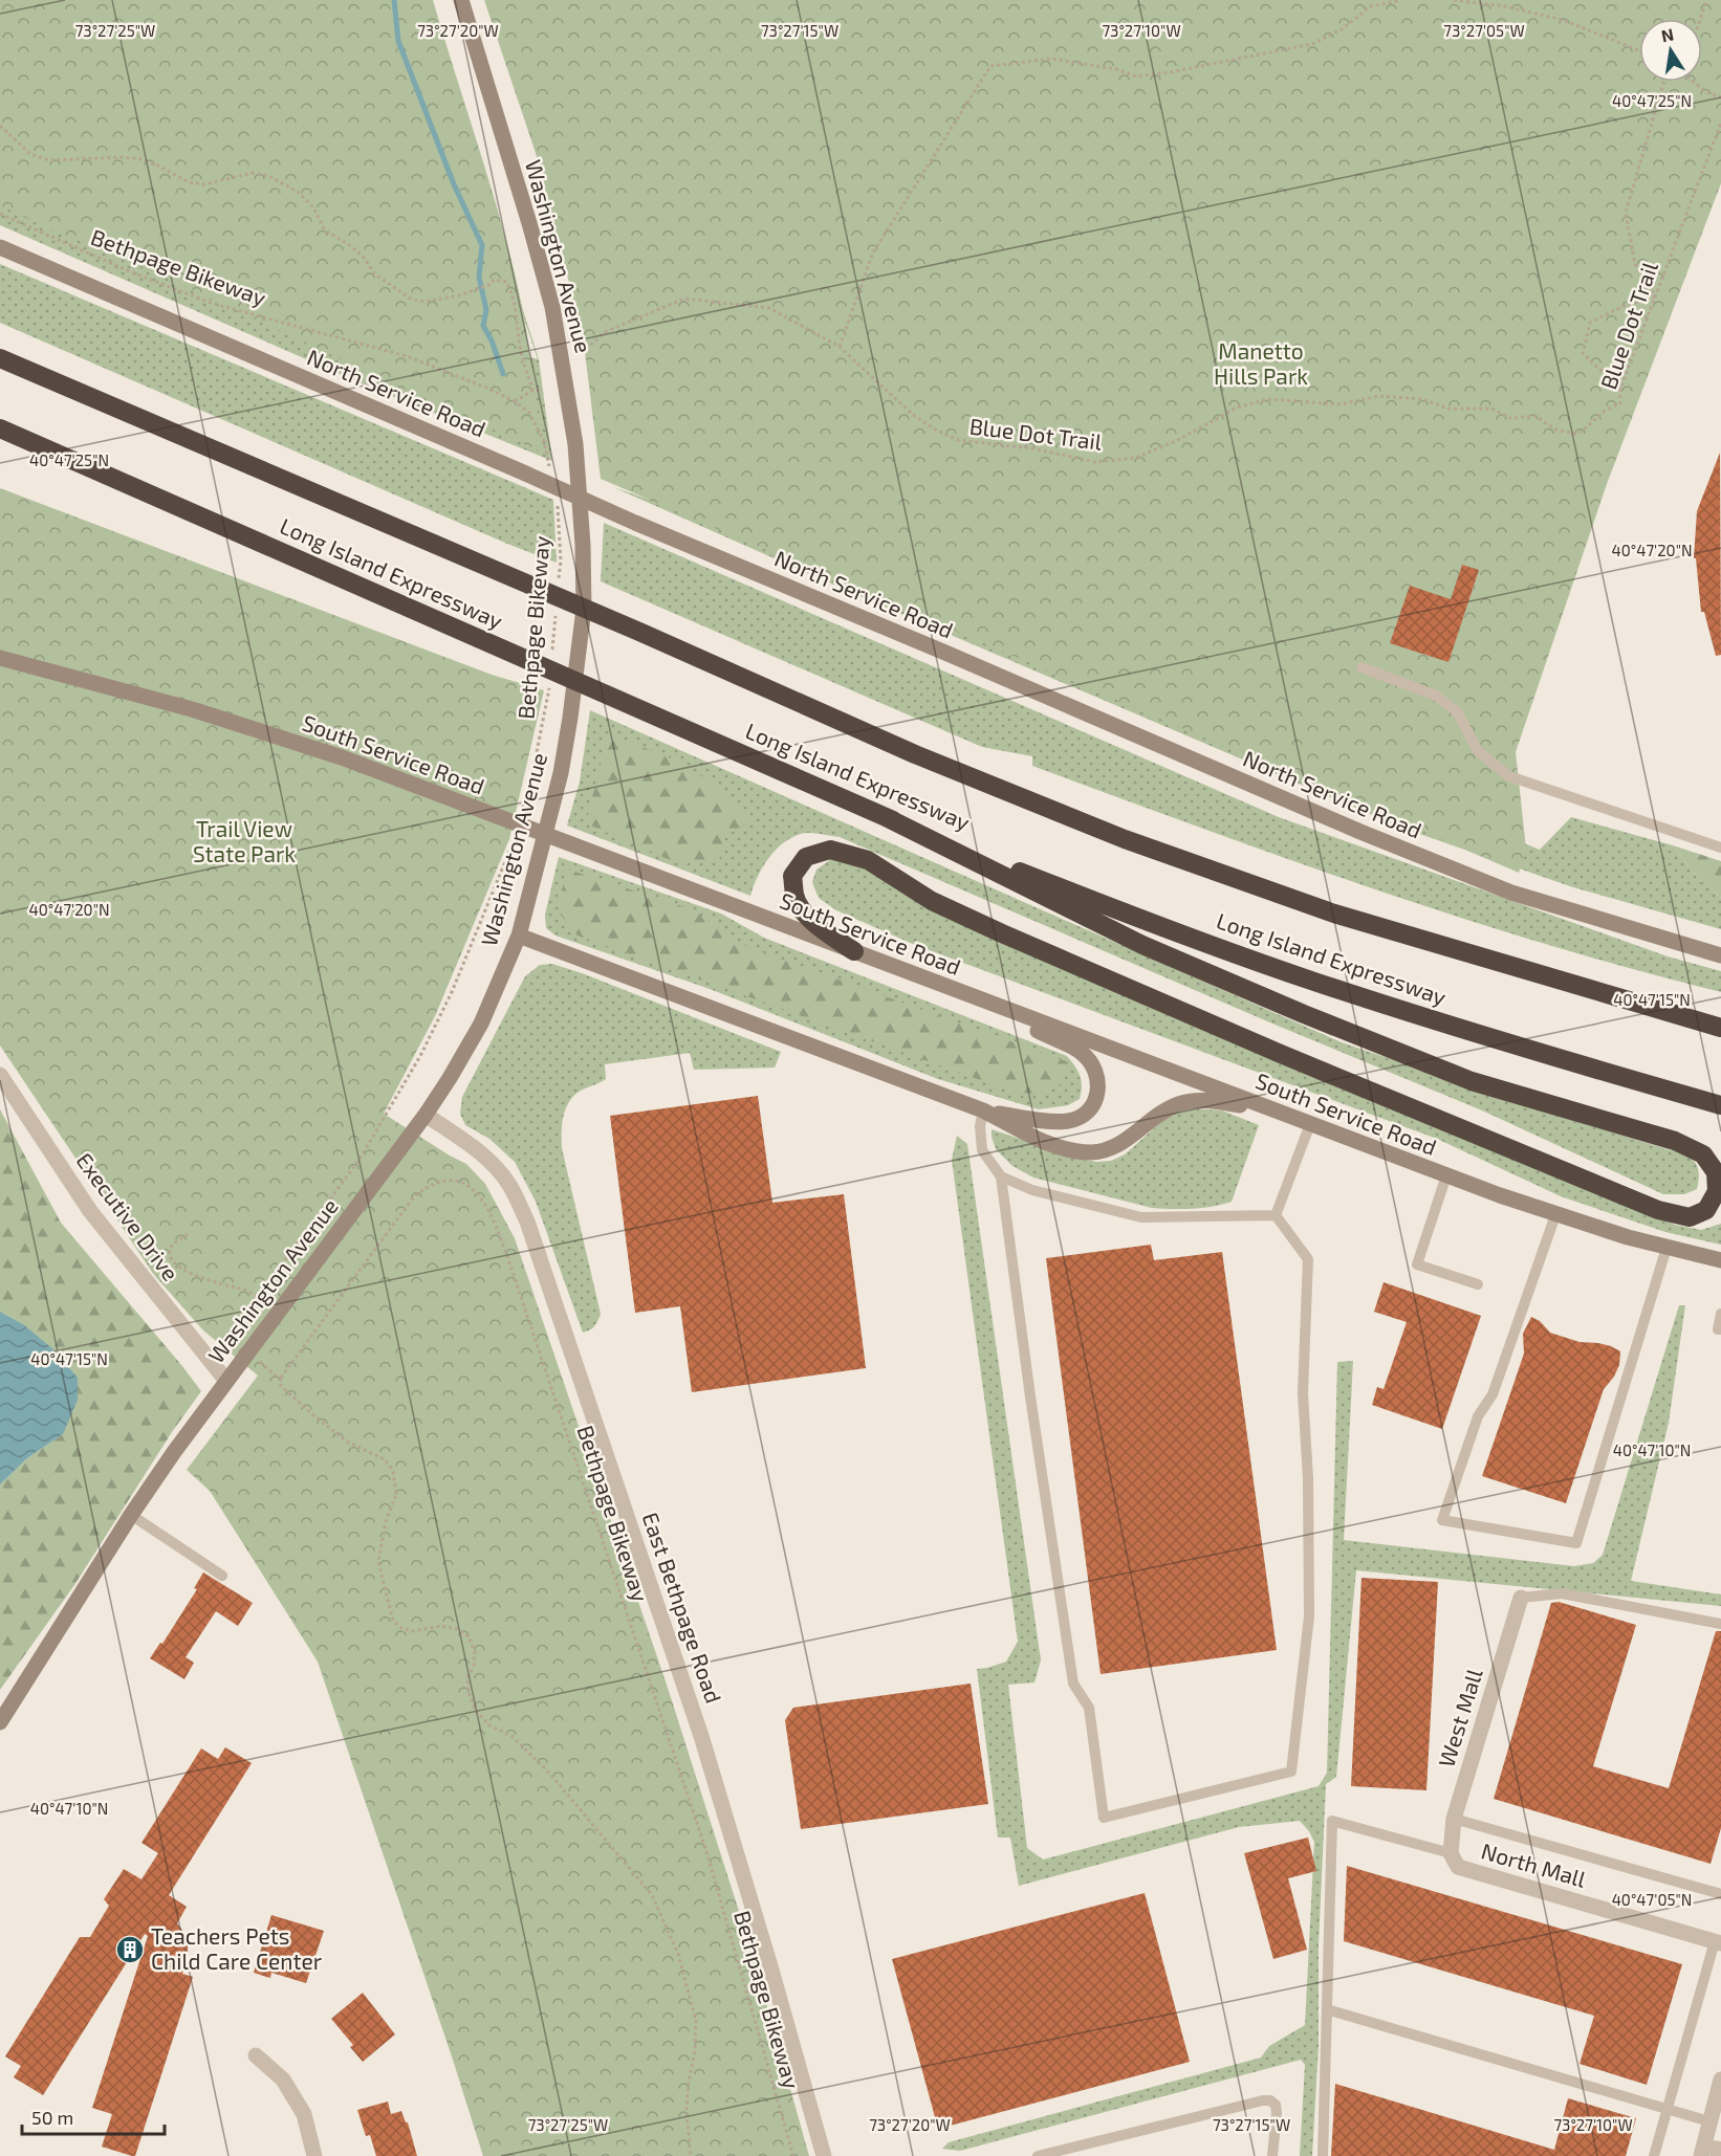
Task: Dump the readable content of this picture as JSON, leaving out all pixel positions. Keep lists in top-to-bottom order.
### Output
{
  "streets": {
    "highway": ["Long Island Expressway"],
    "main road": ["Washington Avenue", "North Service Road", "South Service Road"],
    "street": [
      "Executive Drive",
      "East Bethpage Road",
      "West Mall",
      "North Mall"
    ],
    "path": ["Bethpage Bikeway", "Blue Dot Trail"]
  },
  "crossings": [
    ["Washington Avenue", "Executive Drive"],
    ["Washington Avenue", "East Bethpage Road"],
    ["West Mall", "North Mall"]
  ],
  "parks": ["Manetto Hills Park", "Trail View State Park"],
  "places": {
    "building": ["Teachers Pets Child Care Center"]
  },
  "scale_bar": "50 m",
  "north": "top",
  "coordinates": [
    "73°27'25\"W",
    "73°27'20\"W",
    "73°27'15\"W",
    "73°27'10\"W",
    "73°27'05\"W",
    "40°47'25\"N",
    "40°47'20\"N",
    "40°47'15\"N",
    "40°47'10\"N",
    "40°47'05\"N"
  ]
}
